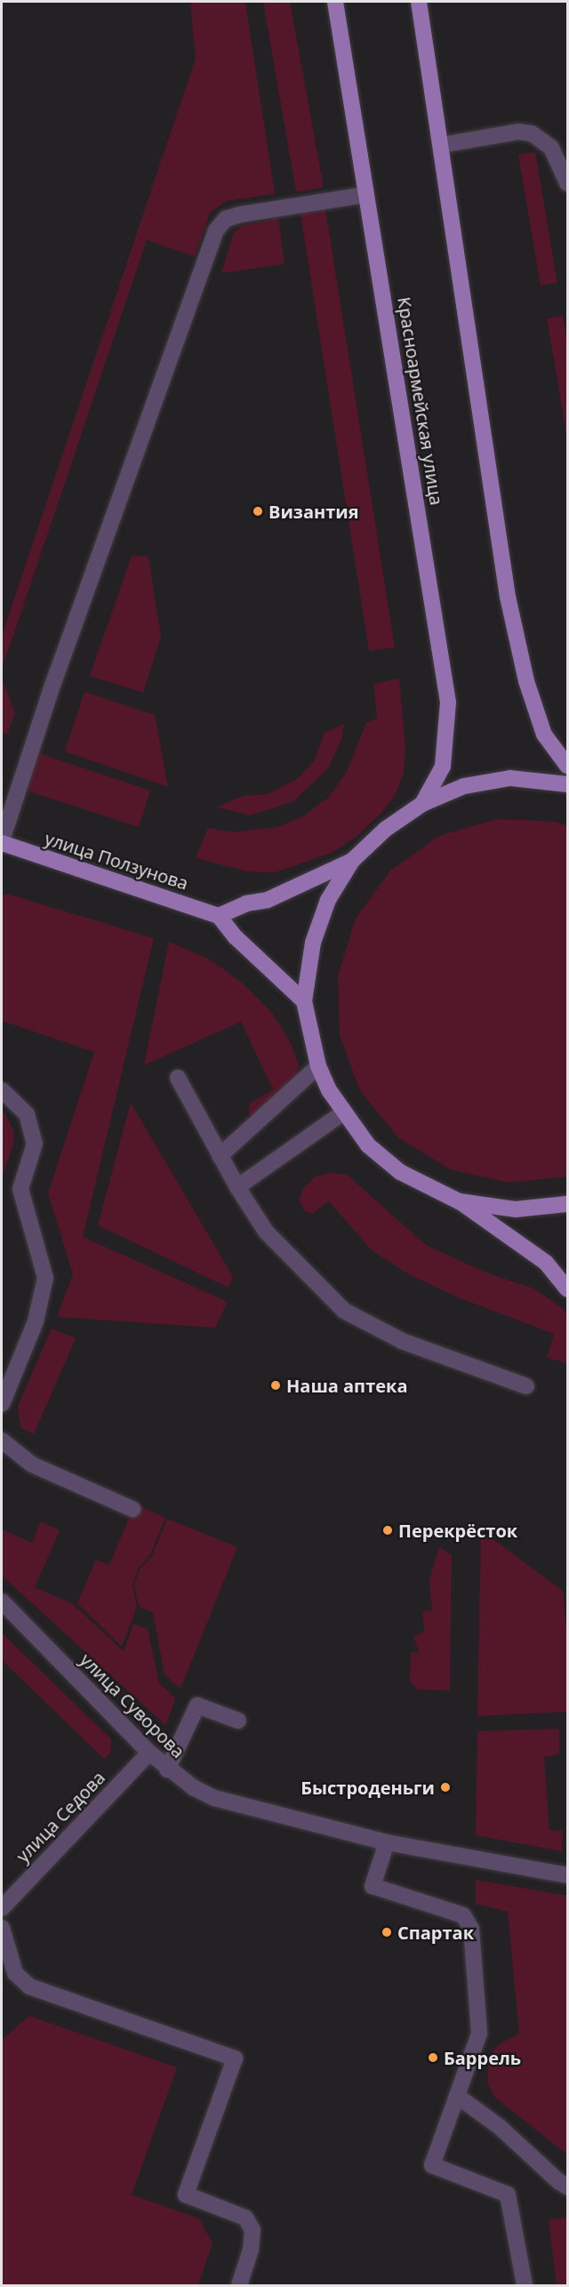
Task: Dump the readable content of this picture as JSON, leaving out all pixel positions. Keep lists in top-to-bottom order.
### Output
{
  "streets": {
    "main road": ["Красноармейская улица", "улица Ползунова"],
    "street": ["улица Суворова", "улица Седова"]
  },
  "crossings": [
    ["улица Суворова", "улица Седова"]
  ],
  "places": [
    "Византия",
    "Наша аптека",
    "Перекрёсток",
    "Быстроденьги",
    "Спартак",
    "Баррель"
  ]
}
